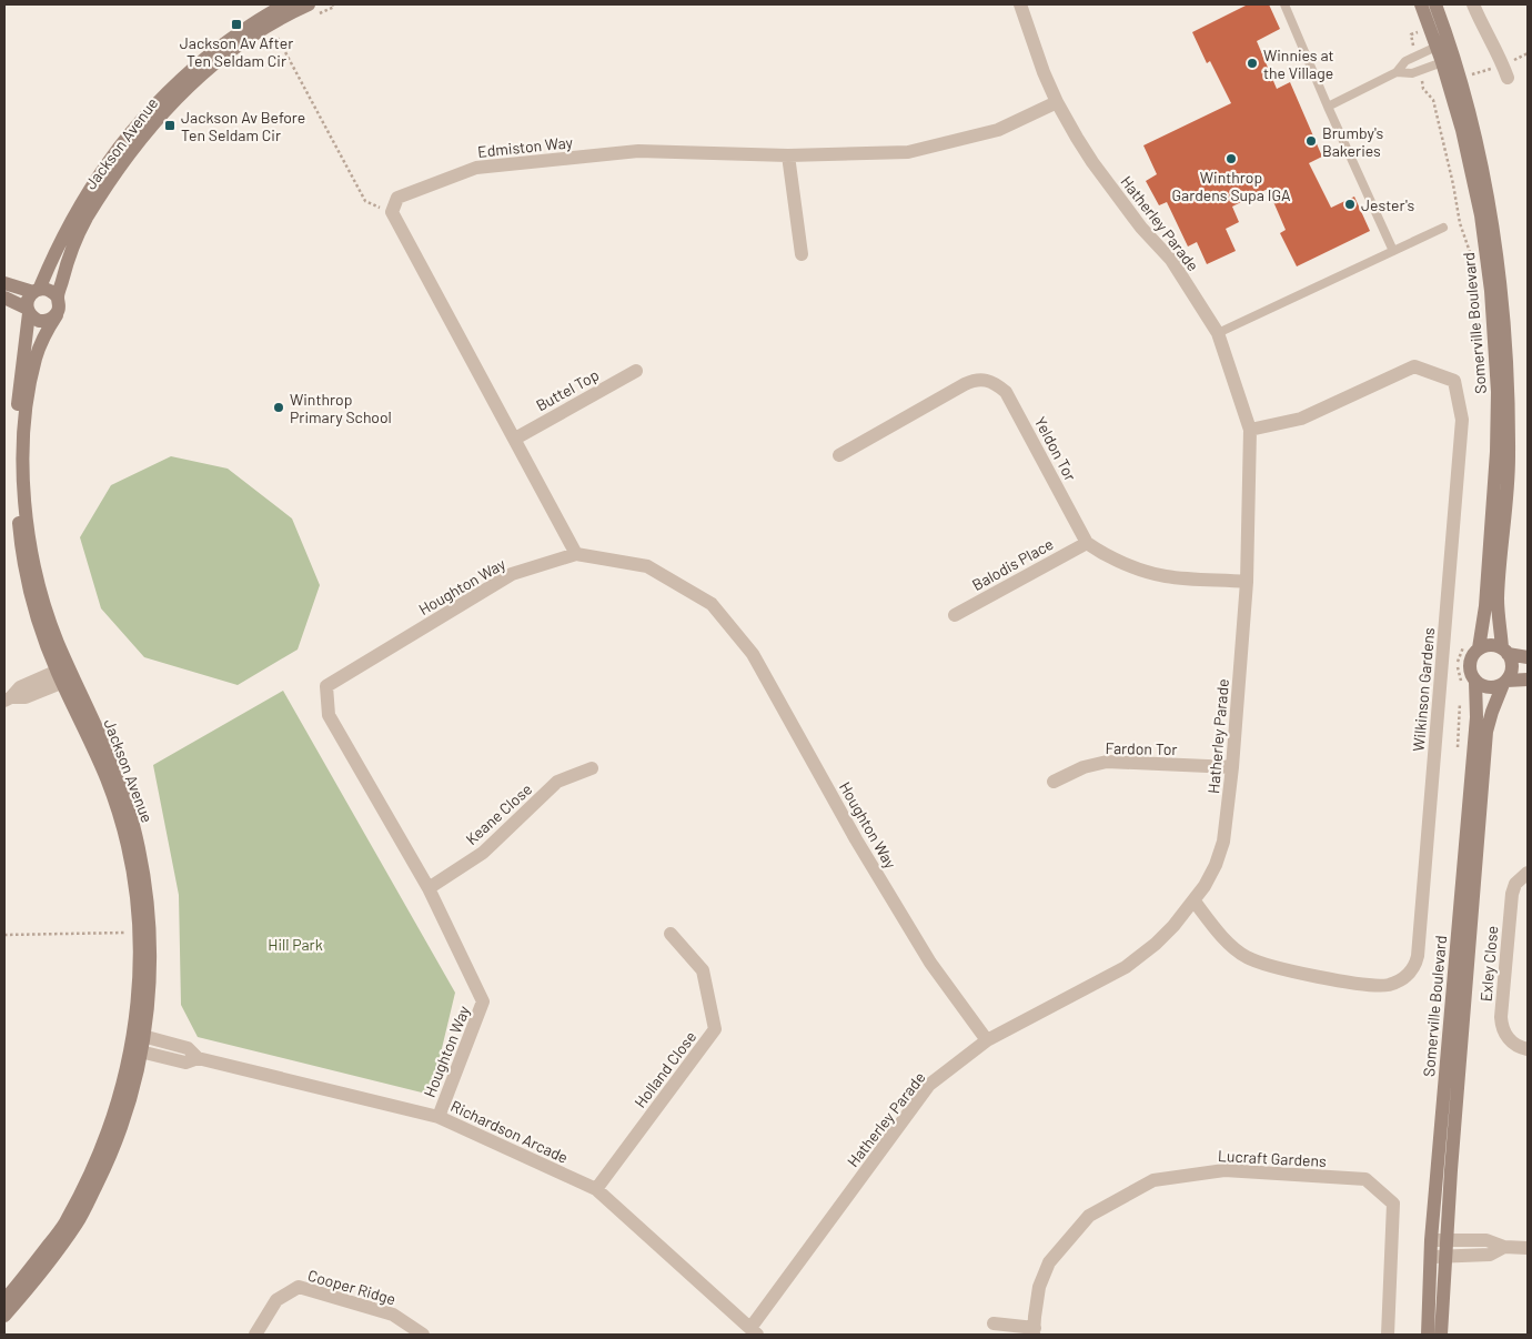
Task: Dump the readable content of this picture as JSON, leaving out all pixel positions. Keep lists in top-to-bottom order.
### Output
{
  "streets": {
    "street": [
      "Jackson Avenue",
      "Edmiston Way",
      "Hatherley Parade",
      "Somerville Boulevard",
      "Buttel Top",
      "Yeldon Tor",
      "Balodis Place",
      "Houghton Way",
      "Wilkinson Gardens",
      "Fardon Tor",
      "Keane Close",
      "Exley Close",
      "Holland Close",
      "Richardson Arcade",
      "Lucraft Gardens",
      "Cooper Ridge"
    ]
  },
  "crossings": [
    ["Jackson Avenue", "Richardson Arcade"],
    ["Edmiston Way", "Hatherley Parade"],
    ["Hatherley Parade", "Yeldon Tor"],
    ["Hatherley Parade", "Houghton Way"],
    ["Hatherley Parade", "Wilkinson Gardens"],
    ["Hatherley Parade", "Fardon Tor"],
    ["Hatherley Parade", "Richardson Arcade"],
    ["Yeldon Tor", "Balodis Place"],
    ["Houghton Way", "Keane Close"],
    ["Houghton Way", "Richardson Arcade"],
    ["Holland Close", "Richardson Arcade"]
  ],
  "parks": ["Hill Park"],
  "places": {
    "transit": ["Jackson Av After Ten Seldam Cir", "Jackson Av Before Ten Seldam Cir"],
    "other": [
      "Winnies at the Village",
      "Brumby's Bakeries",
      "Winthrop Gardens Supa IGA",
      "Jester's",
      "Winthrop Primary School"
    ]
  }
}
